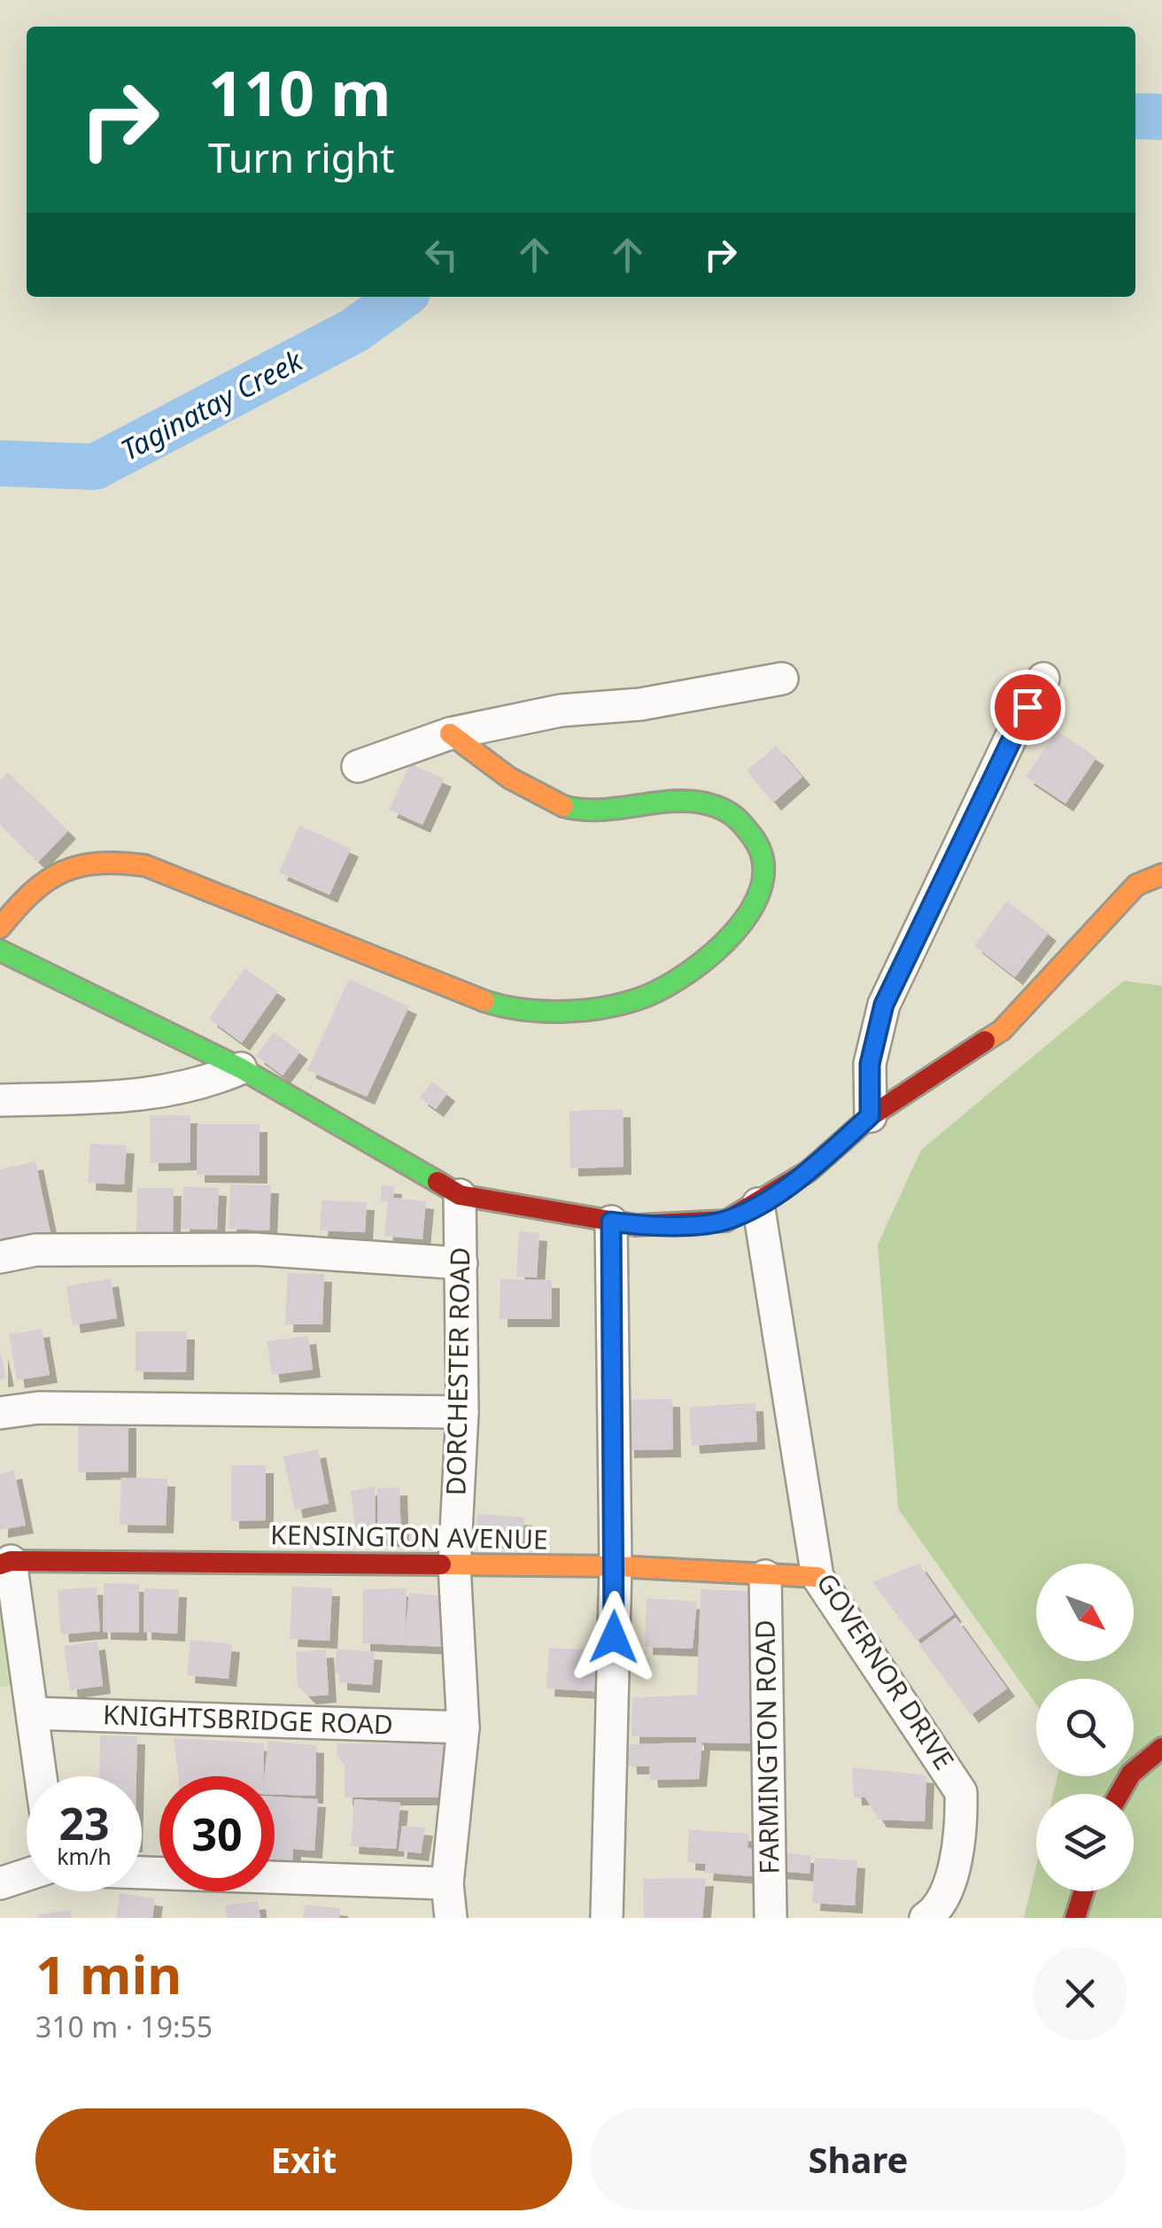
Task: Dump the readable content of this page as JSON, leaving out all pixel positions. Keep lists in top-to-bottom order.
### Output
{
  "streets": {
    "street": [
      "DORCHESTER ROAD",
      "KENSINGTON AVENUE",
      "GOVERNOR DRIVE",
      "KNIGHTSBRIDGE ROAD",
      "FARMINGTON ROAD"
    ]
  },
  "crossings": [
    ["DORCHESTER ROAD", "KENSINGTON AVENUE"],
    ["DORCHESTER ROAD", "KNIGHTSBRIDGE ROAD"],
    ["KENSINGTON AVENUE", "GOVERNOR DRIVE"],
    ["KENSINGTON AVENUE", "FARMINGTON ROAD"]
  ],
  "water": ["Taginatay Creek"],
  "north": "bottom right",
  "page": {
    "turn": ["110 m", "Turn right"],
    "speed": "23 km/h",
    "limit": "30",
    "heading": ["1 min", "310 m · 19:55"],
    "buttons": ["Exit", "Share"]
  }
}
